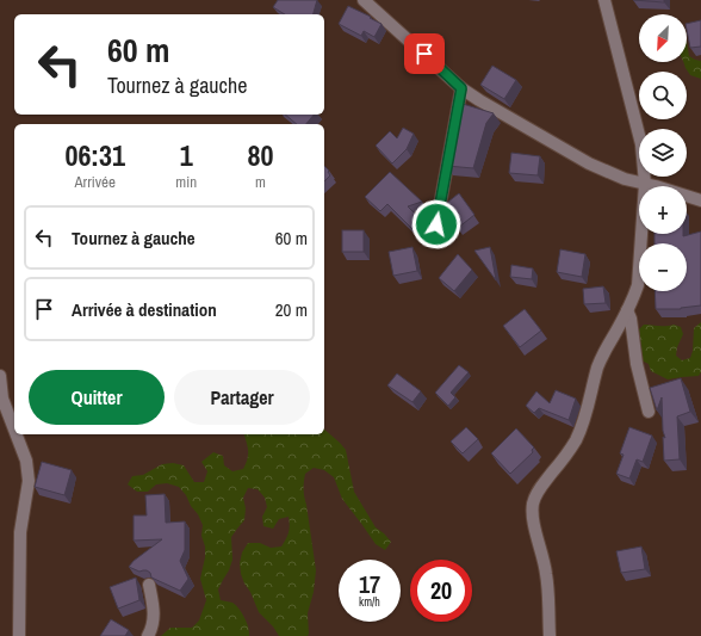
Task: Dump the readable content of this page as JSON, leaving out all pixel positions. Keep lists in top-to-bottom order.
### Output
{
  "north": "bottom left",
  "page": {
    "map_buttons": ["+", "−"],
    "turn": ["60 m", "Tournez à gauche"],
    "eta": [
      "06:31",
      "Arrivée",
      "1",
      "min",
      "80",
      "m"
    ],
    "list": [
      {
        "name": "Tournez à gauche",
        "value": "60 m"
      },
      {
        "name": "Arrivée à destination",
        "value": "20 m"
      }
    ],
    "buttons": ["Quitter", "Partager"],
    "speed": "17 km/h",
    "limit": "20"
  }
}
